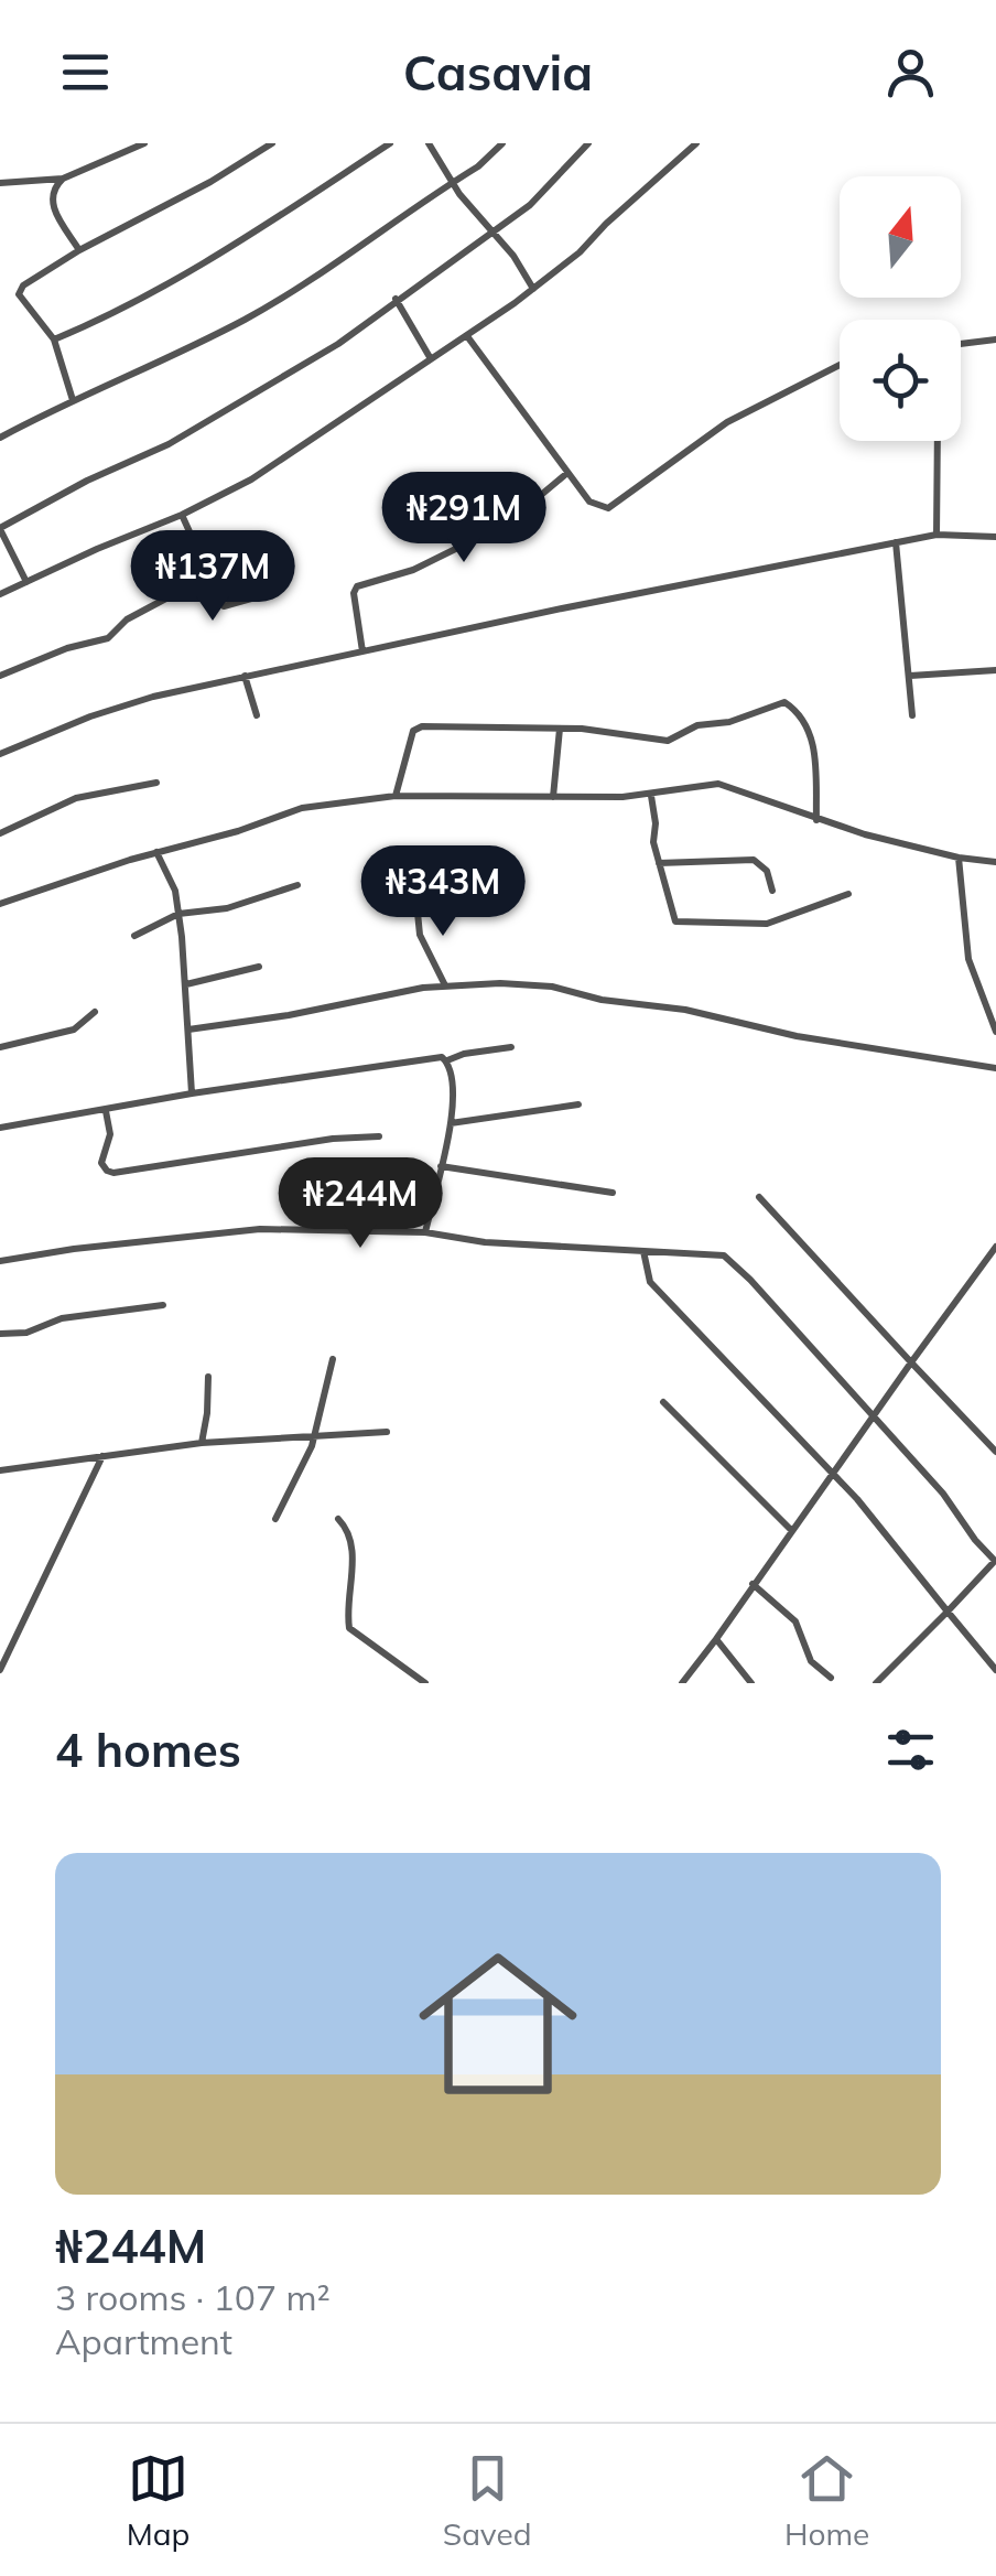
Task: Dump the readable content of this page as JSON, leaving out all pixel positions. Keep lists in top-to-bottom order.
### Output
{
  "north": "top",
  "page": {
    "header": "Casavia",
    "price": [
      "₦291M",
      "₦137M",
      "₦343M",
      "₦244M"
    ],
    "heading": "4 homes",
    "list": [
      {
        "name": "₦244M",
        "note": "3 rooms · 107 m² · Apartment"
      }
    ],
    "tabs": ["Map", "Saved", "Home"]
  }
}
